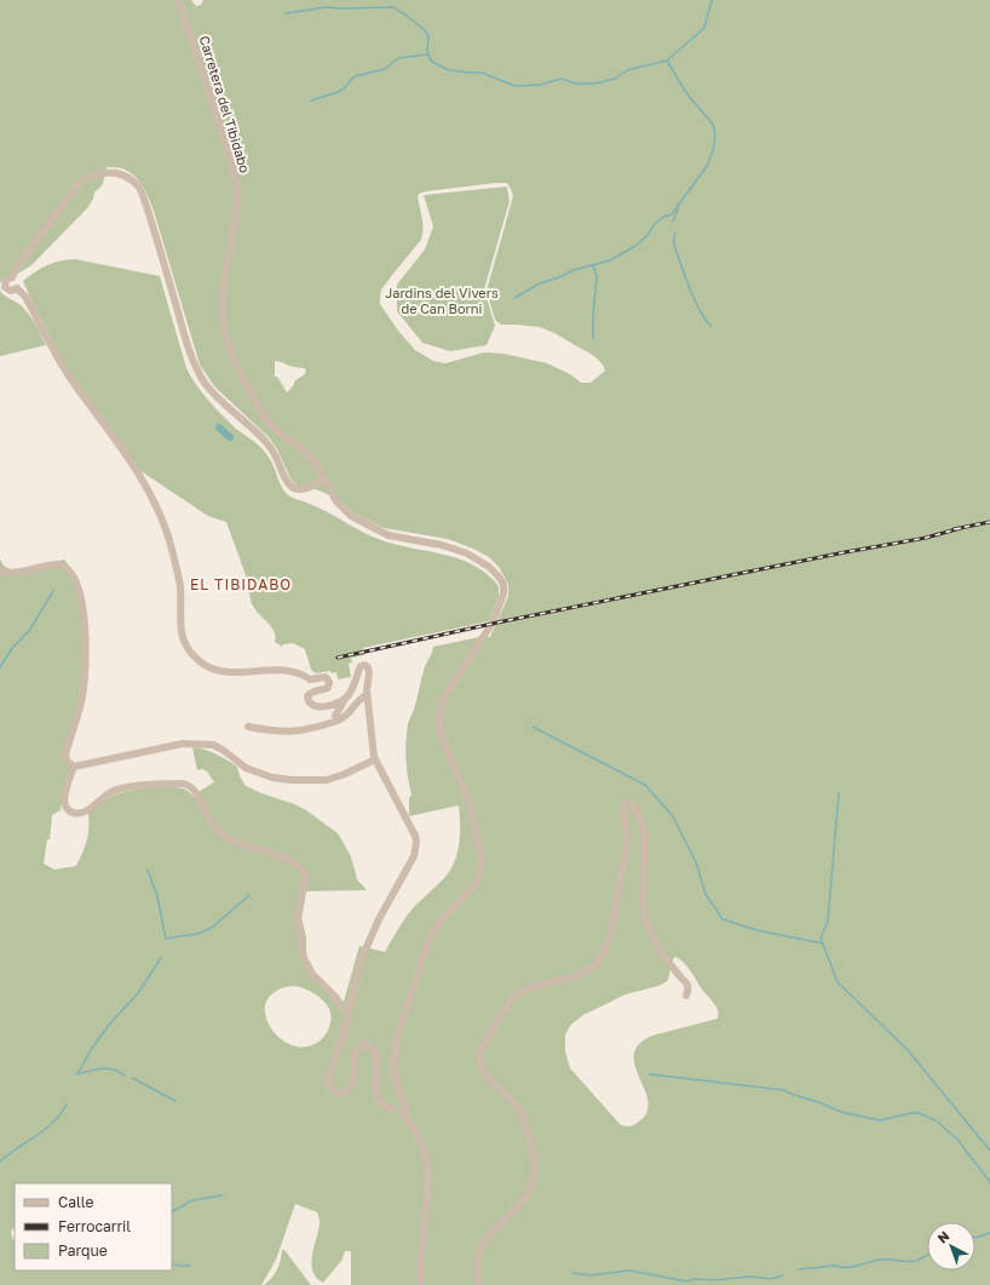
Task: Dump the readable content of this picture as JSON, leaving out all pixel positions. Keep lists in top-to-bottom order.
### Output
{
  "streets": {
    "street": ["Carretera del Tibidabo"]
  },
  "districts": ["EL TIBIDABO"],
  "parks": ["Jardins del Vivers de Can Borni"],
  "legend": ["Calle", "Ferrocarril", "Parque"],
  "north": "top left"
}
